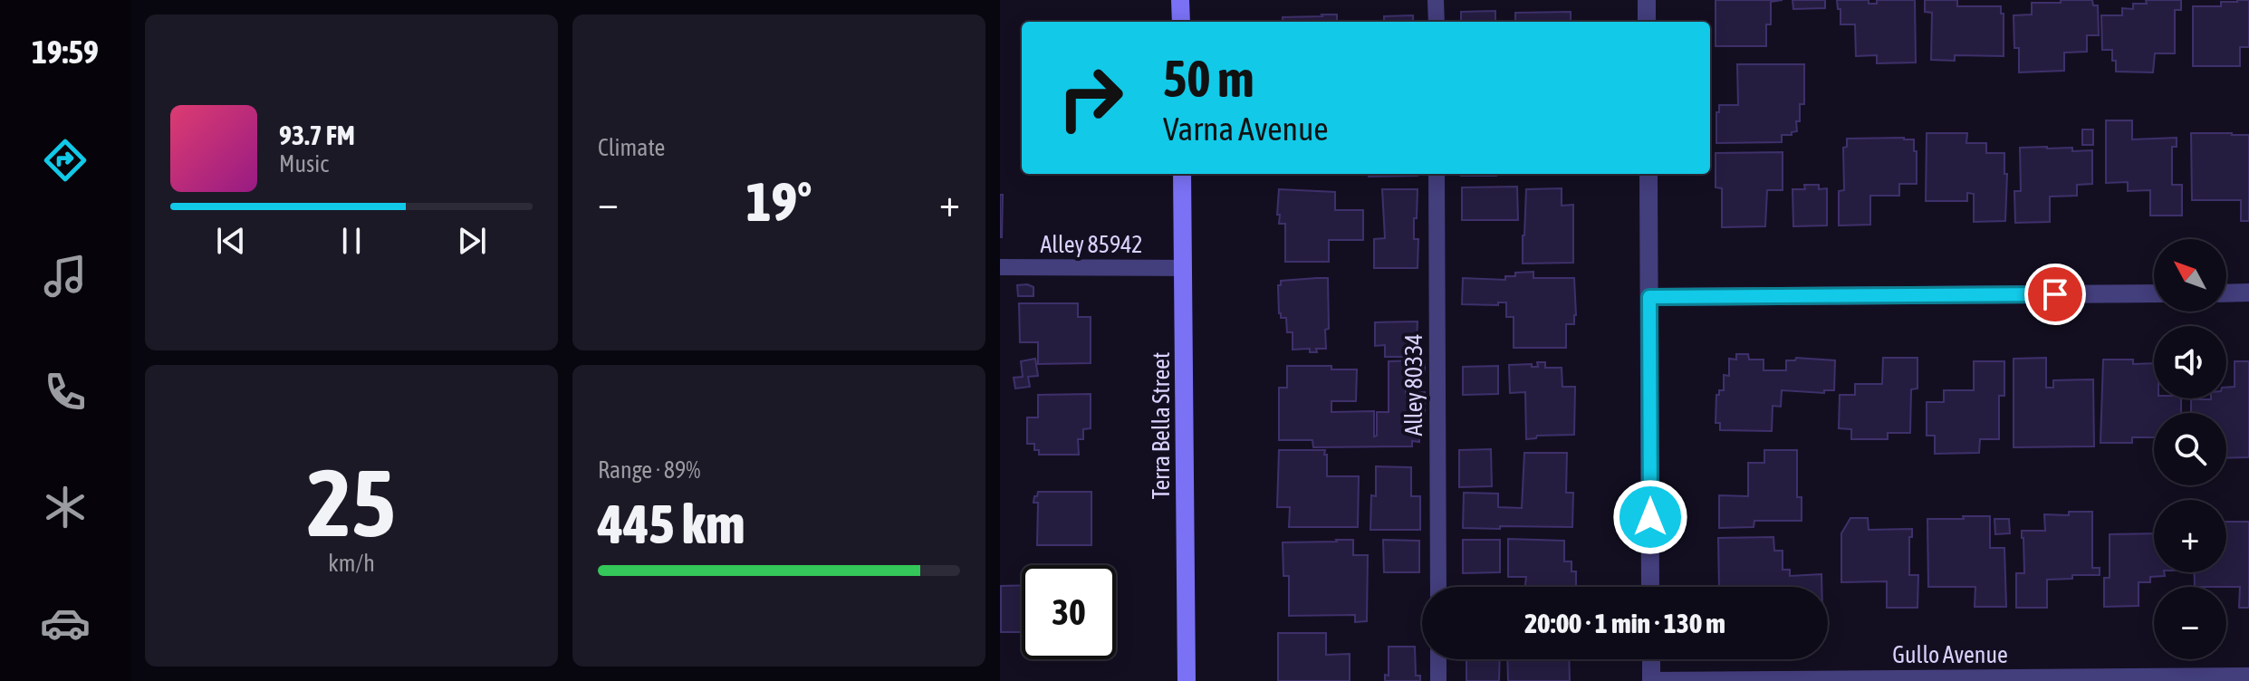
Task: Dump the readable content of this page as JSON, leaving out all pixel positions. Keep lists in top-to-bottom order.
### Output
{
  "streets": {
    "main road": ["Terra Bella Street"],
    "street": ["Gullo Avenue"],
    "lane": ["Alley 85942", "Alley 80334"]
  },
  "crossings": [
    ["Alley 85942", "Terra Bella Street"]
  ],
  "north": "top left",
  "page": {
    "tabs": "19:59",
    "tile": [
      "Climate",
      ["25", "km/h"],
      ["Range · 89%", "445 km"]
    ],
    "turn": ["50 m", "Varna Avenue"],
    "song": ["93.7 FM", "Music"],
    "heat": ["−", "19°", "+"],
    "map_buttons": ["+", "−"],
    "limit": "30",
    "trip": "20:00 · 1 min · 130 m"
  }
}
